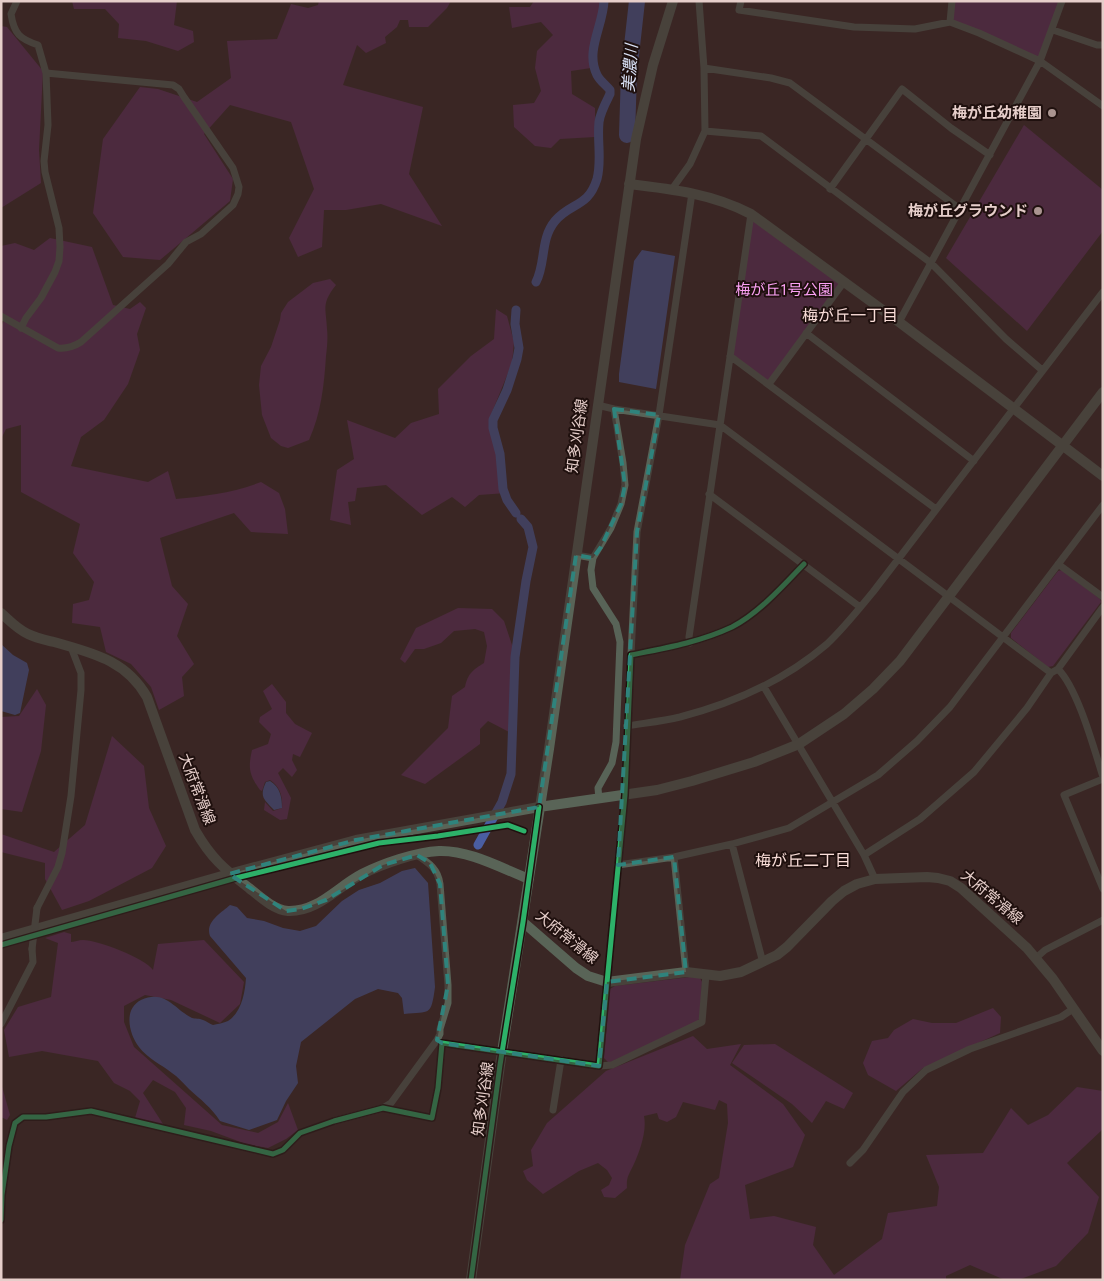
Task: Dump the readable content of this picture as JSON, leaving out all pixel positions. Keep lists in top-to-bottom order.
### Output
{
  "streets": {
    "street": ["知多刈谷線", "大府常滑線"]
  },
  "crossings": [
    ["知多刈谷線", "大府常滑線"]
  ],
  "districts": ["梅が丘一丁目", "梅が丘二丁目"],
  "water": ["美濃川"],
  "parks": ["梅が丘1号公園"],
  "places": ["梅が丘幼稚園", "梅が丘グラウンド"]
}
